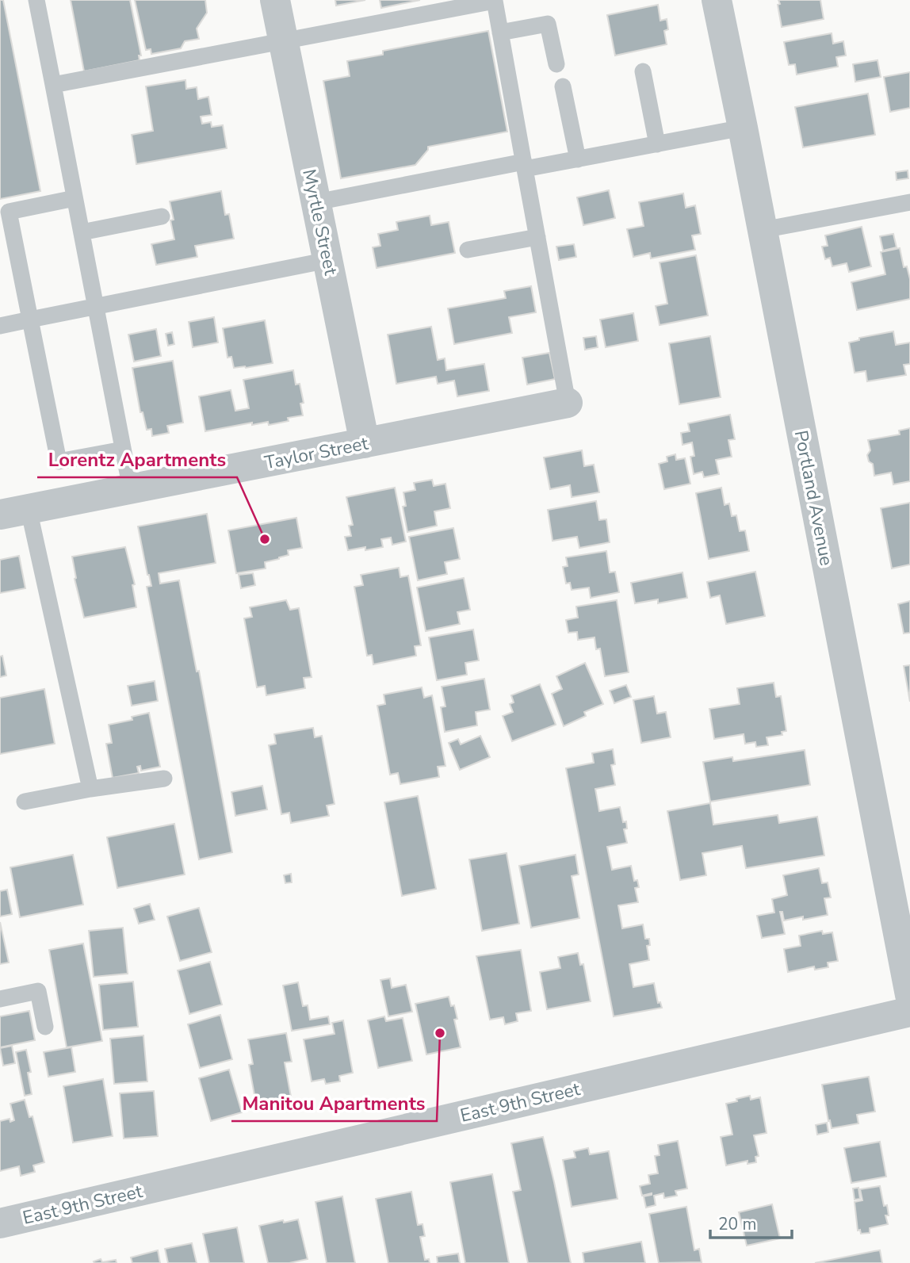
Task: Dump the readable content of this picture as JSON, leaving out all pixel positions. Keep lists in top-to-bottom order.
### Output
{
  "streets": {
    "street": [
      "Myrtle Street",
      "Taylor Street",
      "Portland Avenue",
      "East 9th Street"
    ]
  },
  "crossings": [
    ["Myrtle Street", "Taylor Street"]
  ],
  "places": ["Lorentz Apartments", "Manitou Apartments"],
  "scale_bar": "20 m"
}
